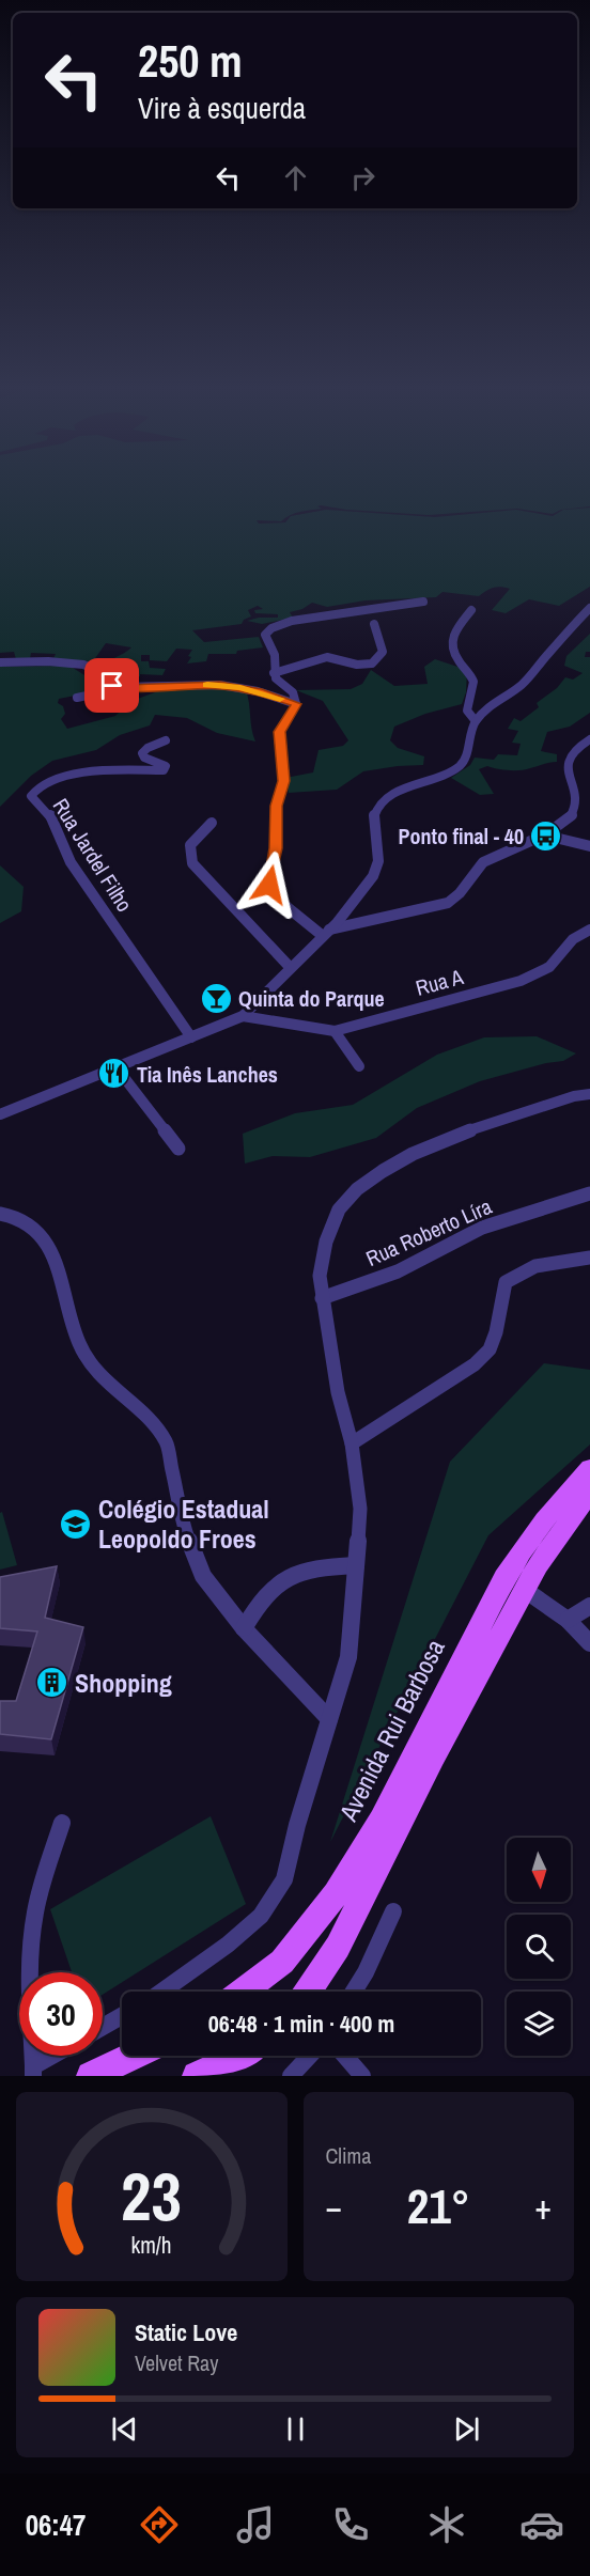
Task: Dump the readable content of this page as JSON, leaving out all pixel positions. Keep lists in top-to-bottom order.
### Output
{
  "streets": {
    "main road": ["Avenida Rui Barbosa"],
    "street": ["Rua Jardel Filho", "Rua A", "Rua Roberto Líra"]
  },
  "places": {
    "bus stop": ["Ponto final - 40"],
    "bar": ["Quinta do Parque"],
    "restaurant": ["Tia Inês Lanches"],
    "school or university": ["Colégio Estadual Leopoldo Froes"],
    "building": ["Shopping"]
  },
  "north": "bottom",
  "page": {
    "turn": ["250 m", "Vire à esquerda"],
    "limit": "30",
    "trip": "06:48 · 1 min · 400 m",
    "tile": "Clima",
    "heat": ["−", "21°", "+"],
    "song": ["Static Love", "Velvet Ray"],
    "tabs": "06:47",
    "gauge": ["23", "km/h"]
  }
}
